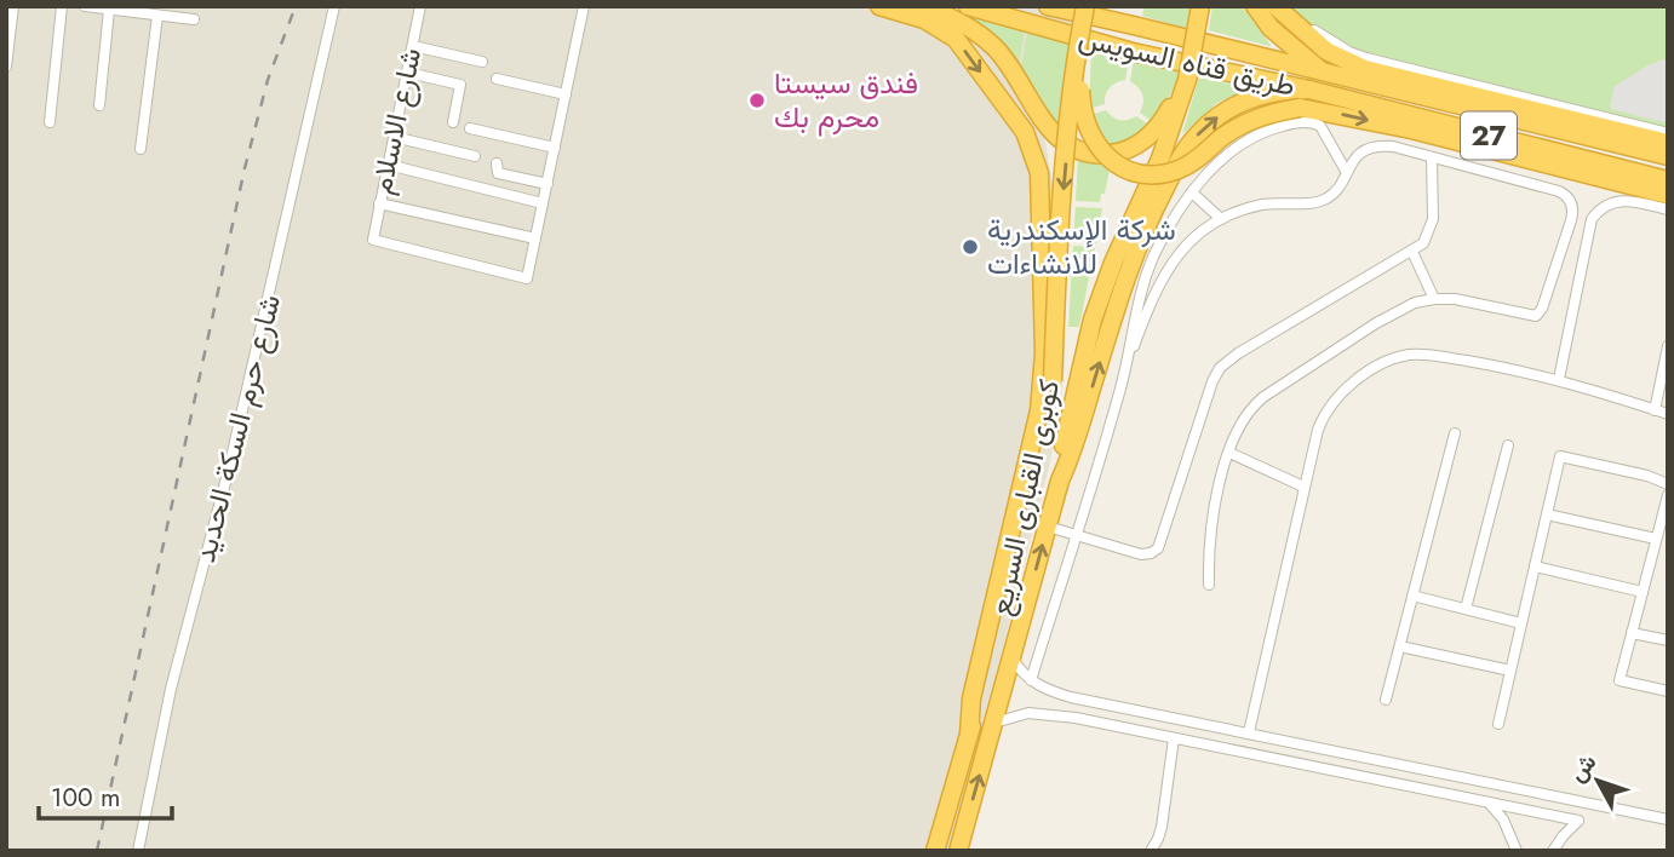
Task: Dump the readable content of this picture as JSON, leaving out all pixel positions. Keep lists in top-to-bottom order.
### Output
{
  "streets": {
    "highway": ["طريق قناه السويس", "27", "كوبرى القبارى السريع"],
    "street": ["شارع الاسلام", "شارع حرم السكة الحديد"]
  },
  "crossings": [
    ["طريق قناه السويس", "27"]
  ],
  "places": ["فندق سيستا محرم بك", "شركة الإسكندرية للانشاءات"],
  "scale_bar": "100 m",
  "north": "top left"
}
